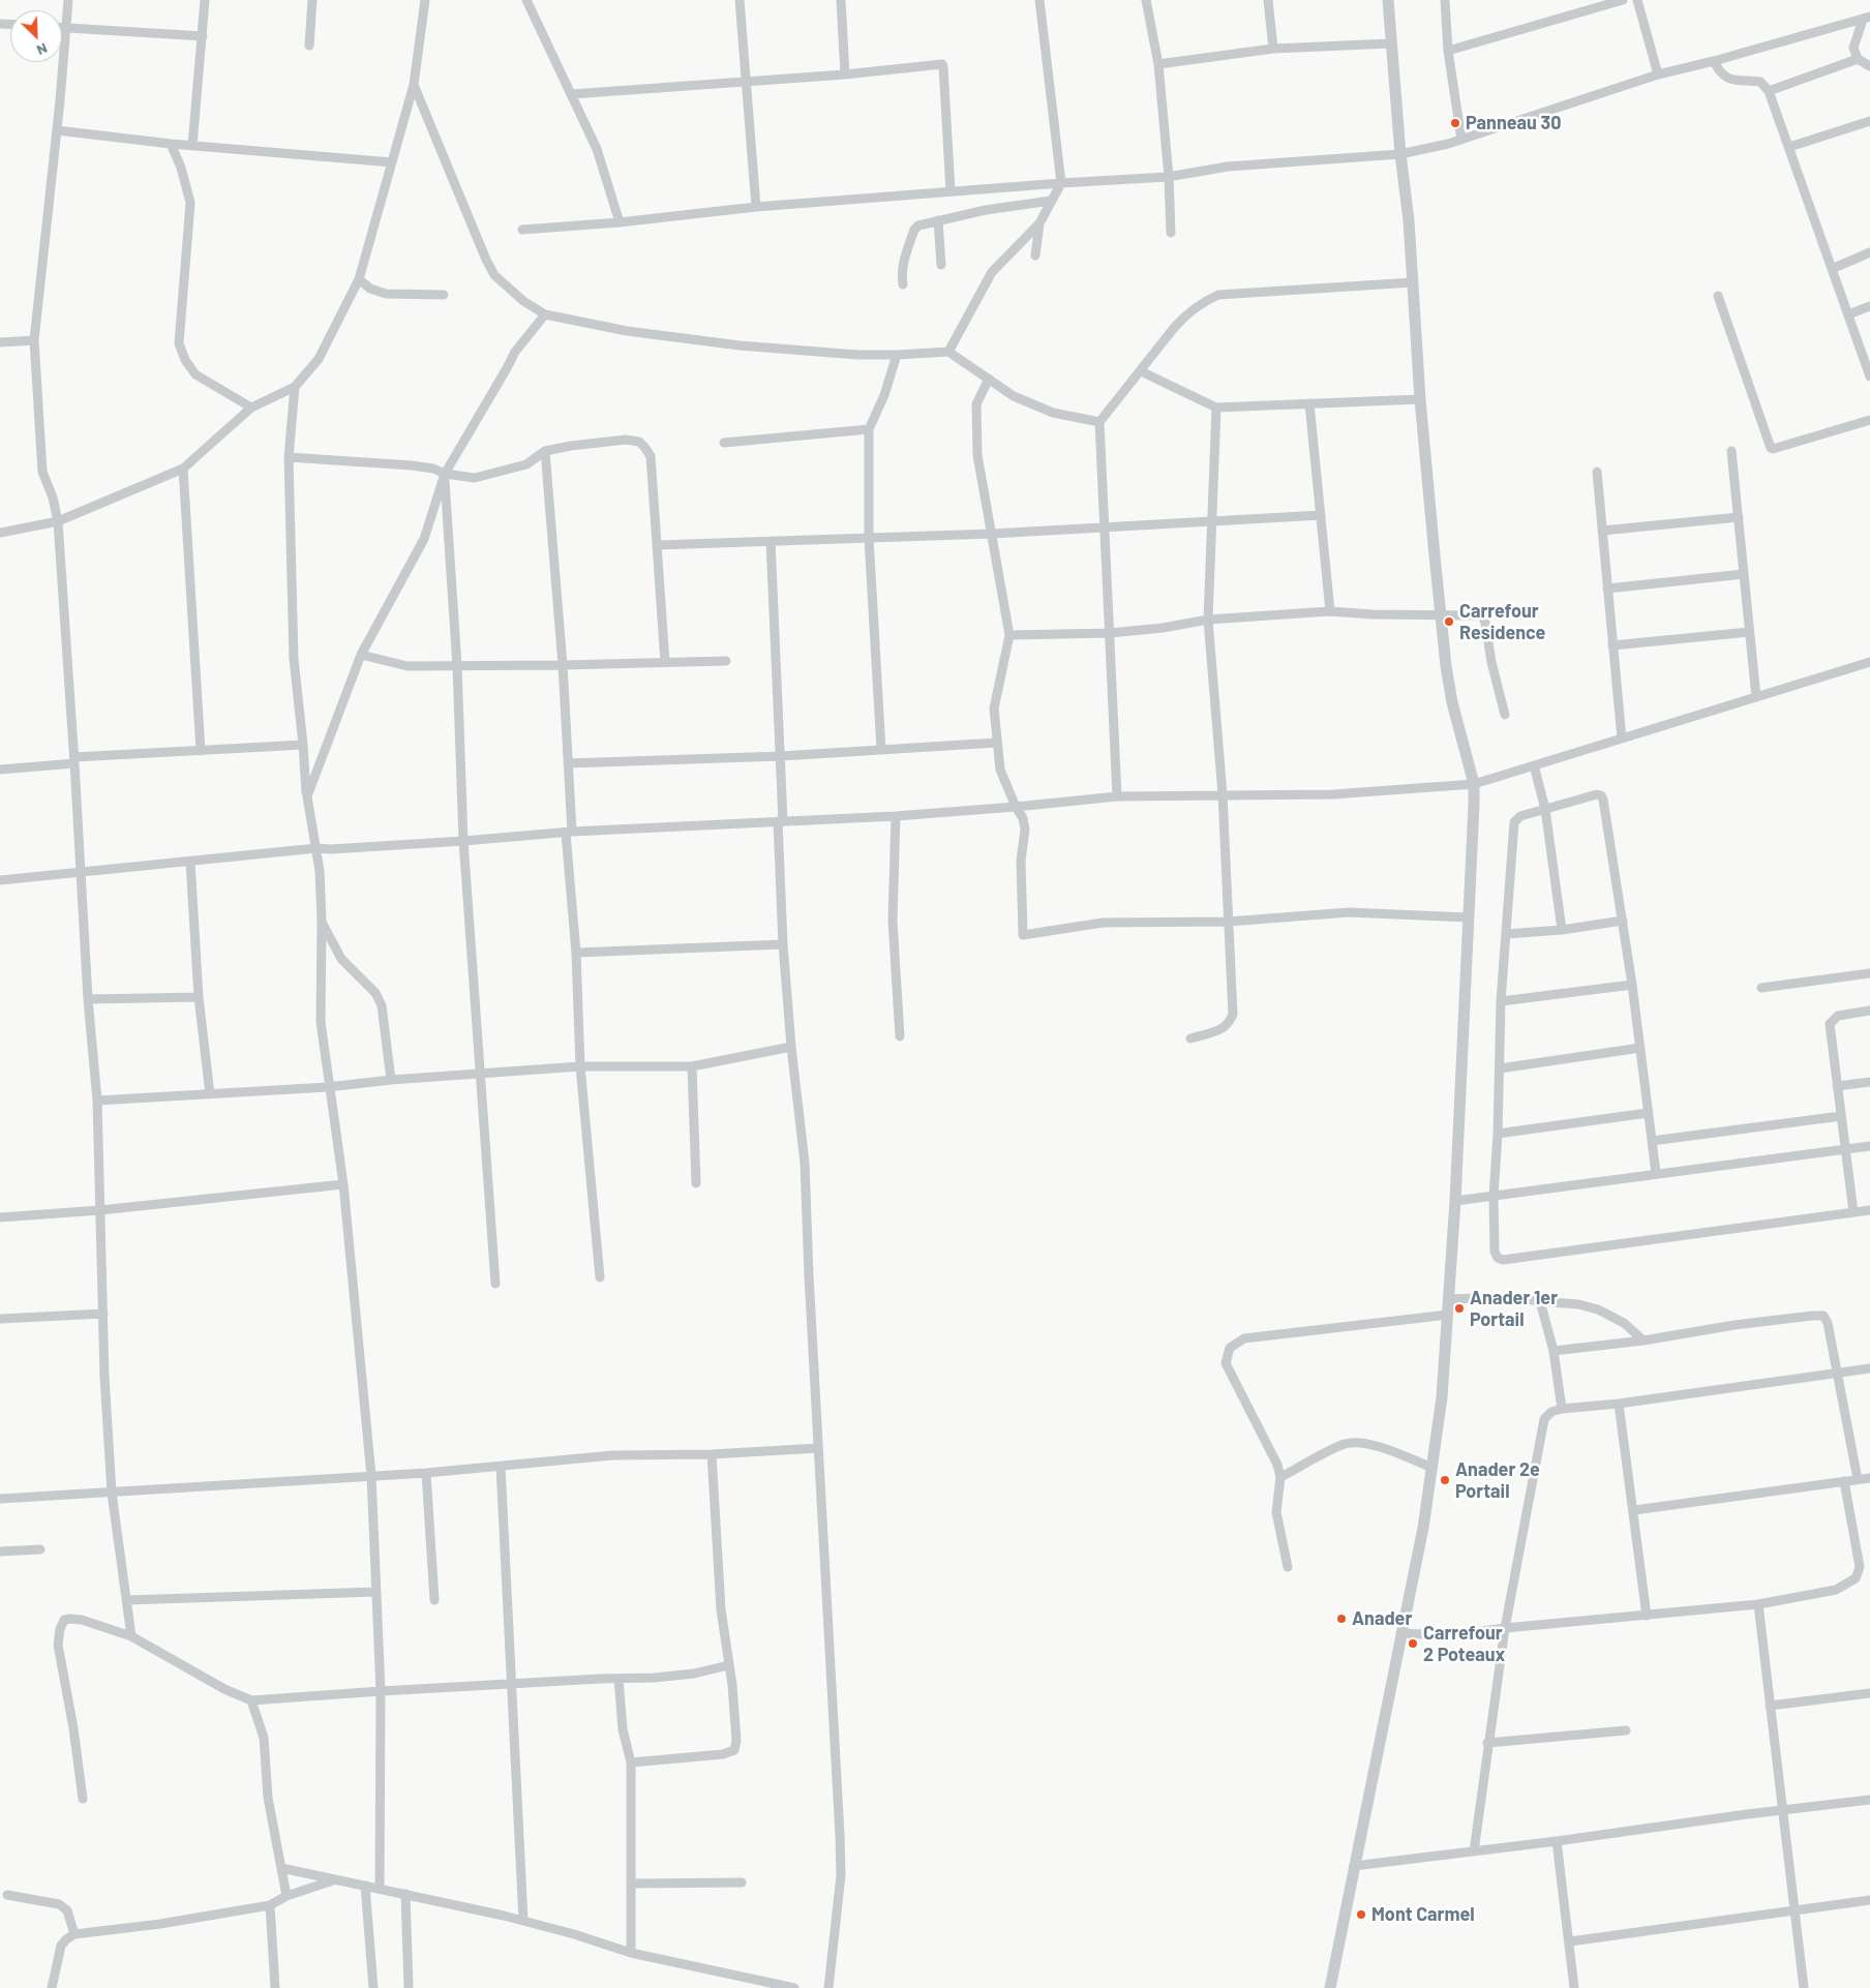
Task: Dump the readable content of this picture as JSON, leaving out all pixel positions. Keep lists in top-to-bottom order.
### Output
{
  "places": [
    "Panneau 30",
    "Carrefour Residence",
    "Anader 1er Portail",
    "Anader 2e Portail",
    "Anader",
    "Carrefour 2 Poteaux",
    "Mont Carmel"
  ],
  "north": "bottom right"
}
